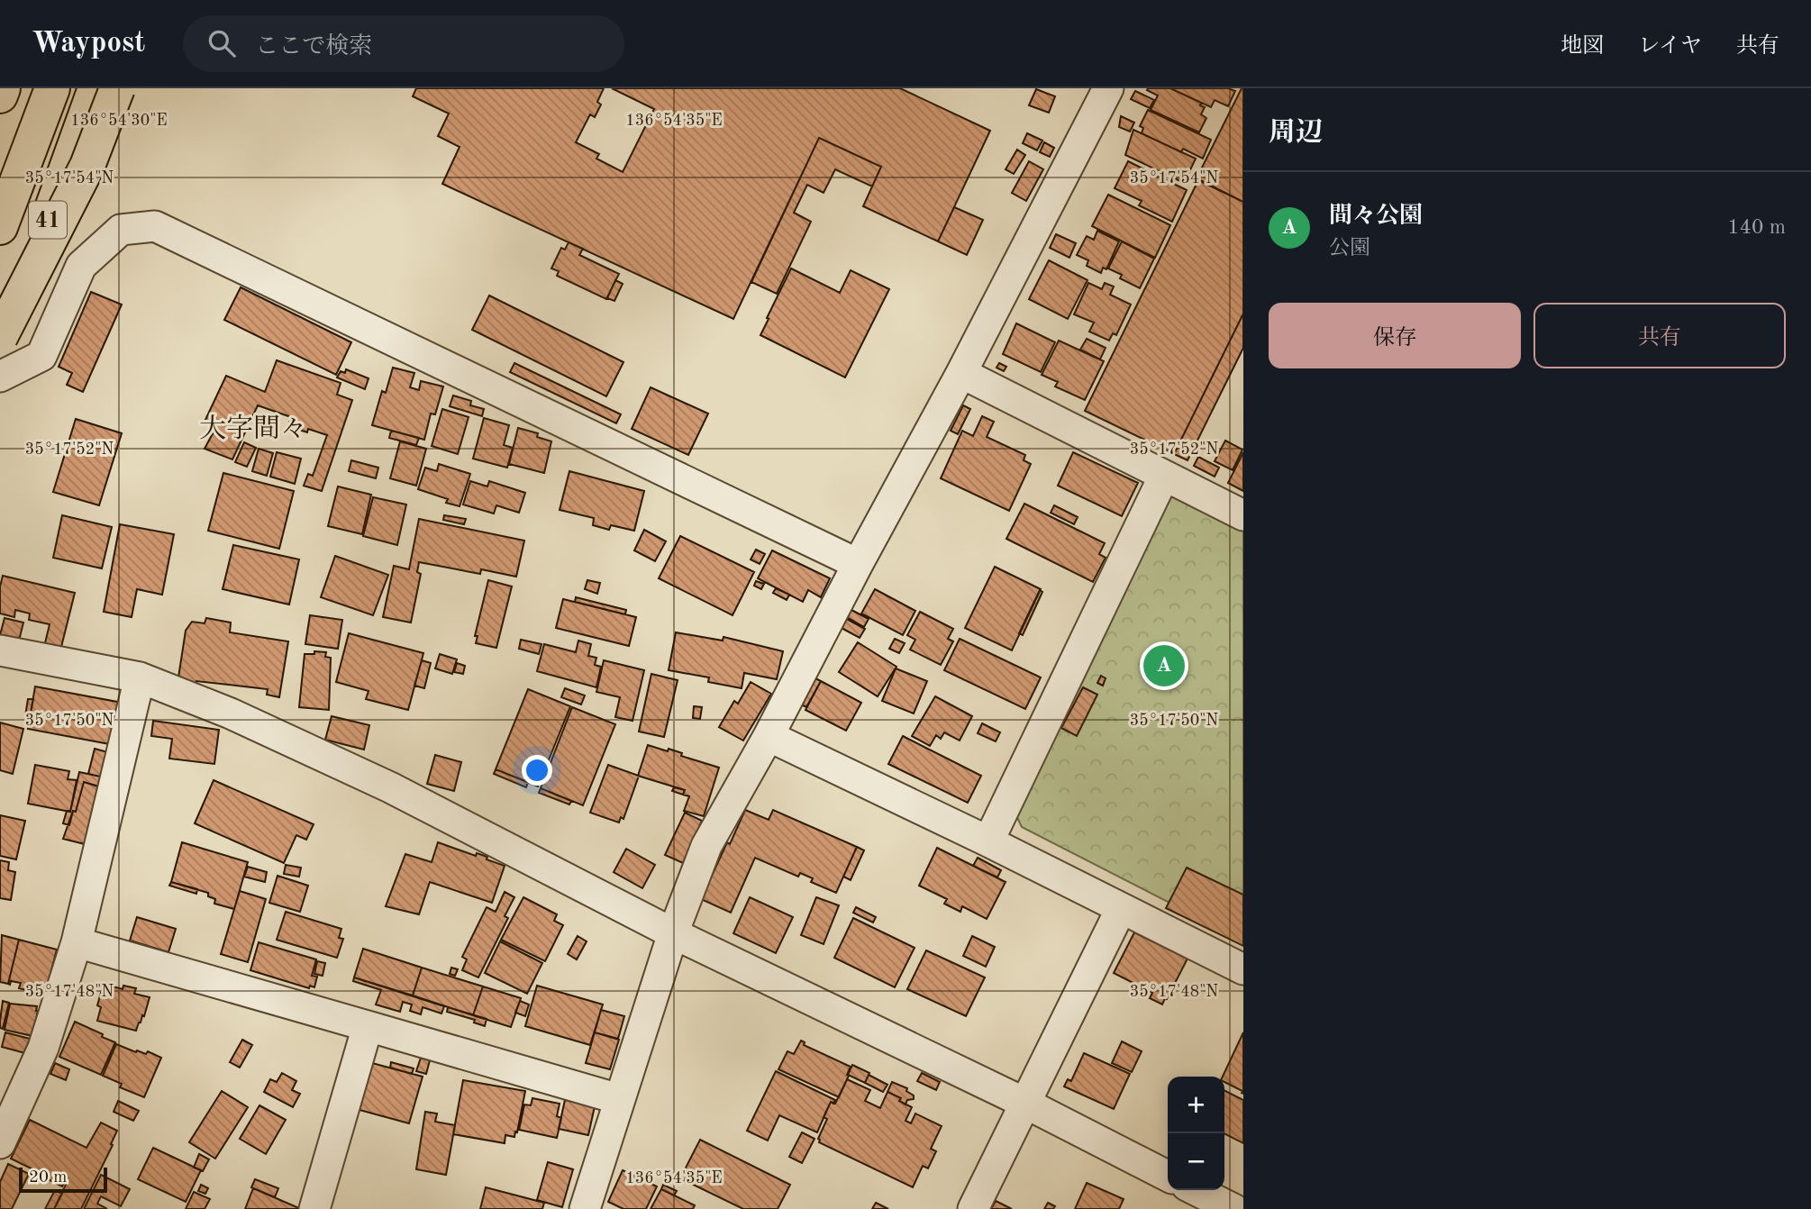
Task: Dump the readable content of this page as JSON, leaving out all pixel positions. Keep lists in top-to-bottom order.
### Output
{
  "streets": {
    "highway": ["41"]
  },
  "districts": ["大字間々"],
  "scale_bar": "20 m",
  "page": {
    "header": "Waypost",
    "search": "ここで検索",
    "nav": ["地図", "レイヤ", "共有"],
    "heading": "周辺",
    "list": [
      {
        "mark": "A",
        "name": "間々公園",
        "note": "公園",
        "value": "140 m"
      }
    ],
    "buttons": ["保存", "共有"],
    "pins": "A",
    "map_buttons": ["+", "−"],
    "scale": "20 m"
  },
  "coordinates": [
    "136°54'30\"E",
    "136°54'35\"E",
    "35°17'54\"N",
    "35°17'52\"N",
    "35°17'50\"N",
    "35°17'48\"N"
  ]
}
